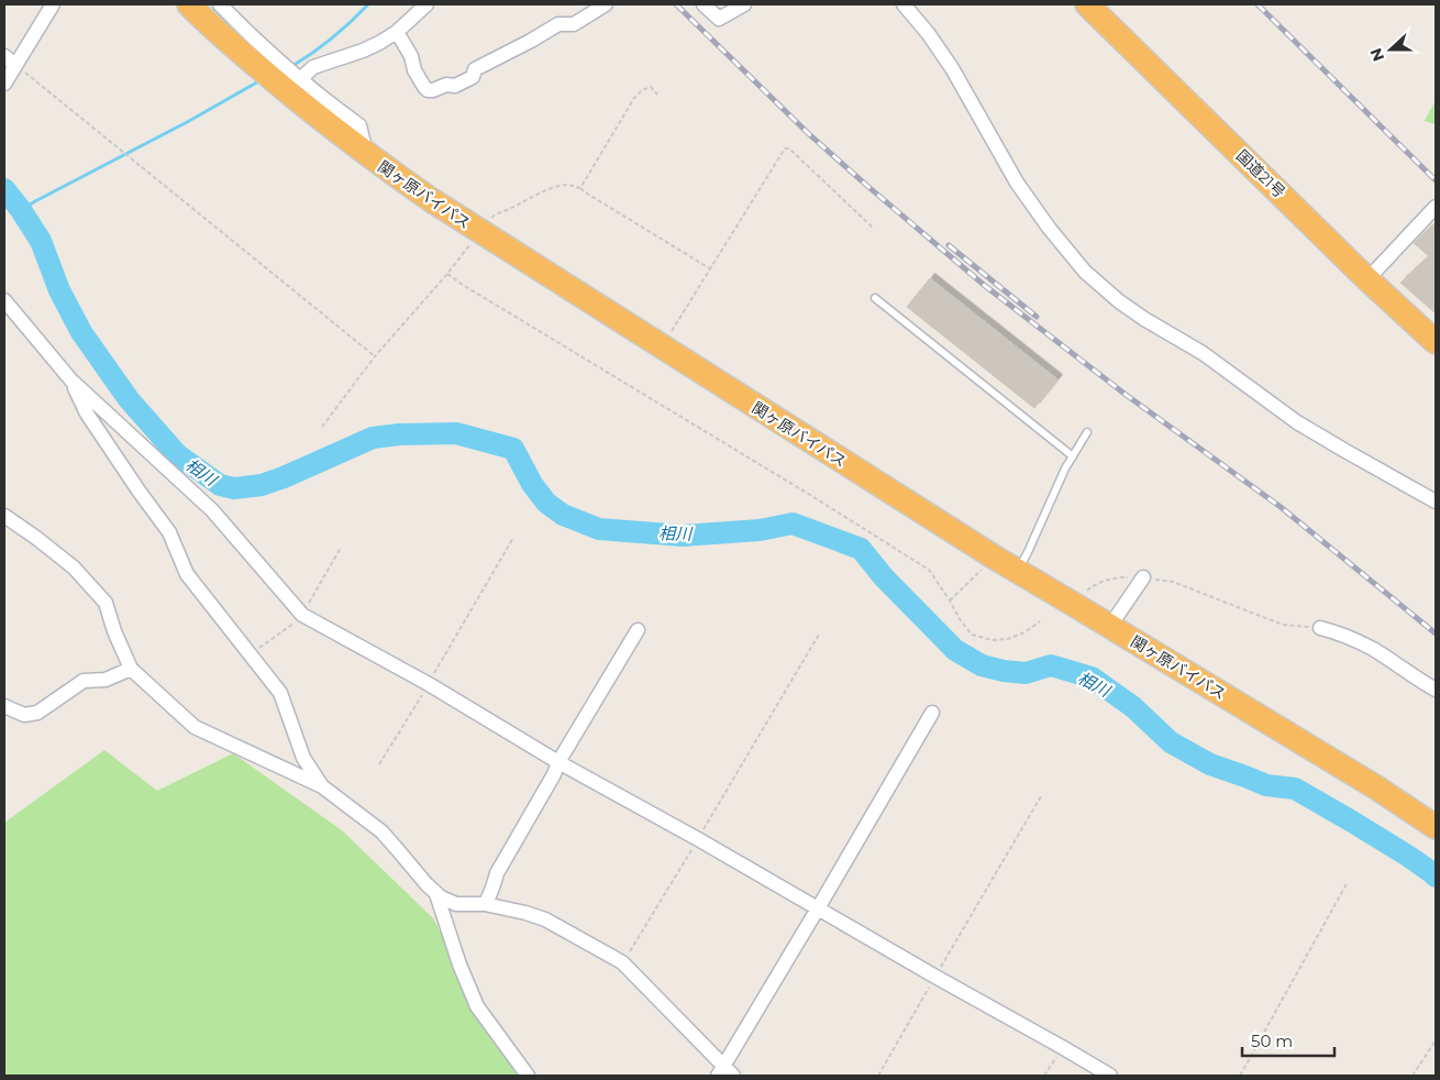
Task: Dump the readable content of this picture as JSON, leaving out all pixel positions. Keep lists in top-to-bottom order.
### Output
{
  "streets": {
    "highway": ["国道21号", "関ヶ原バイパス"]
  },
  "water": ["相川"],
  "scale_bar": "50 m",
  "north": "left"
}
